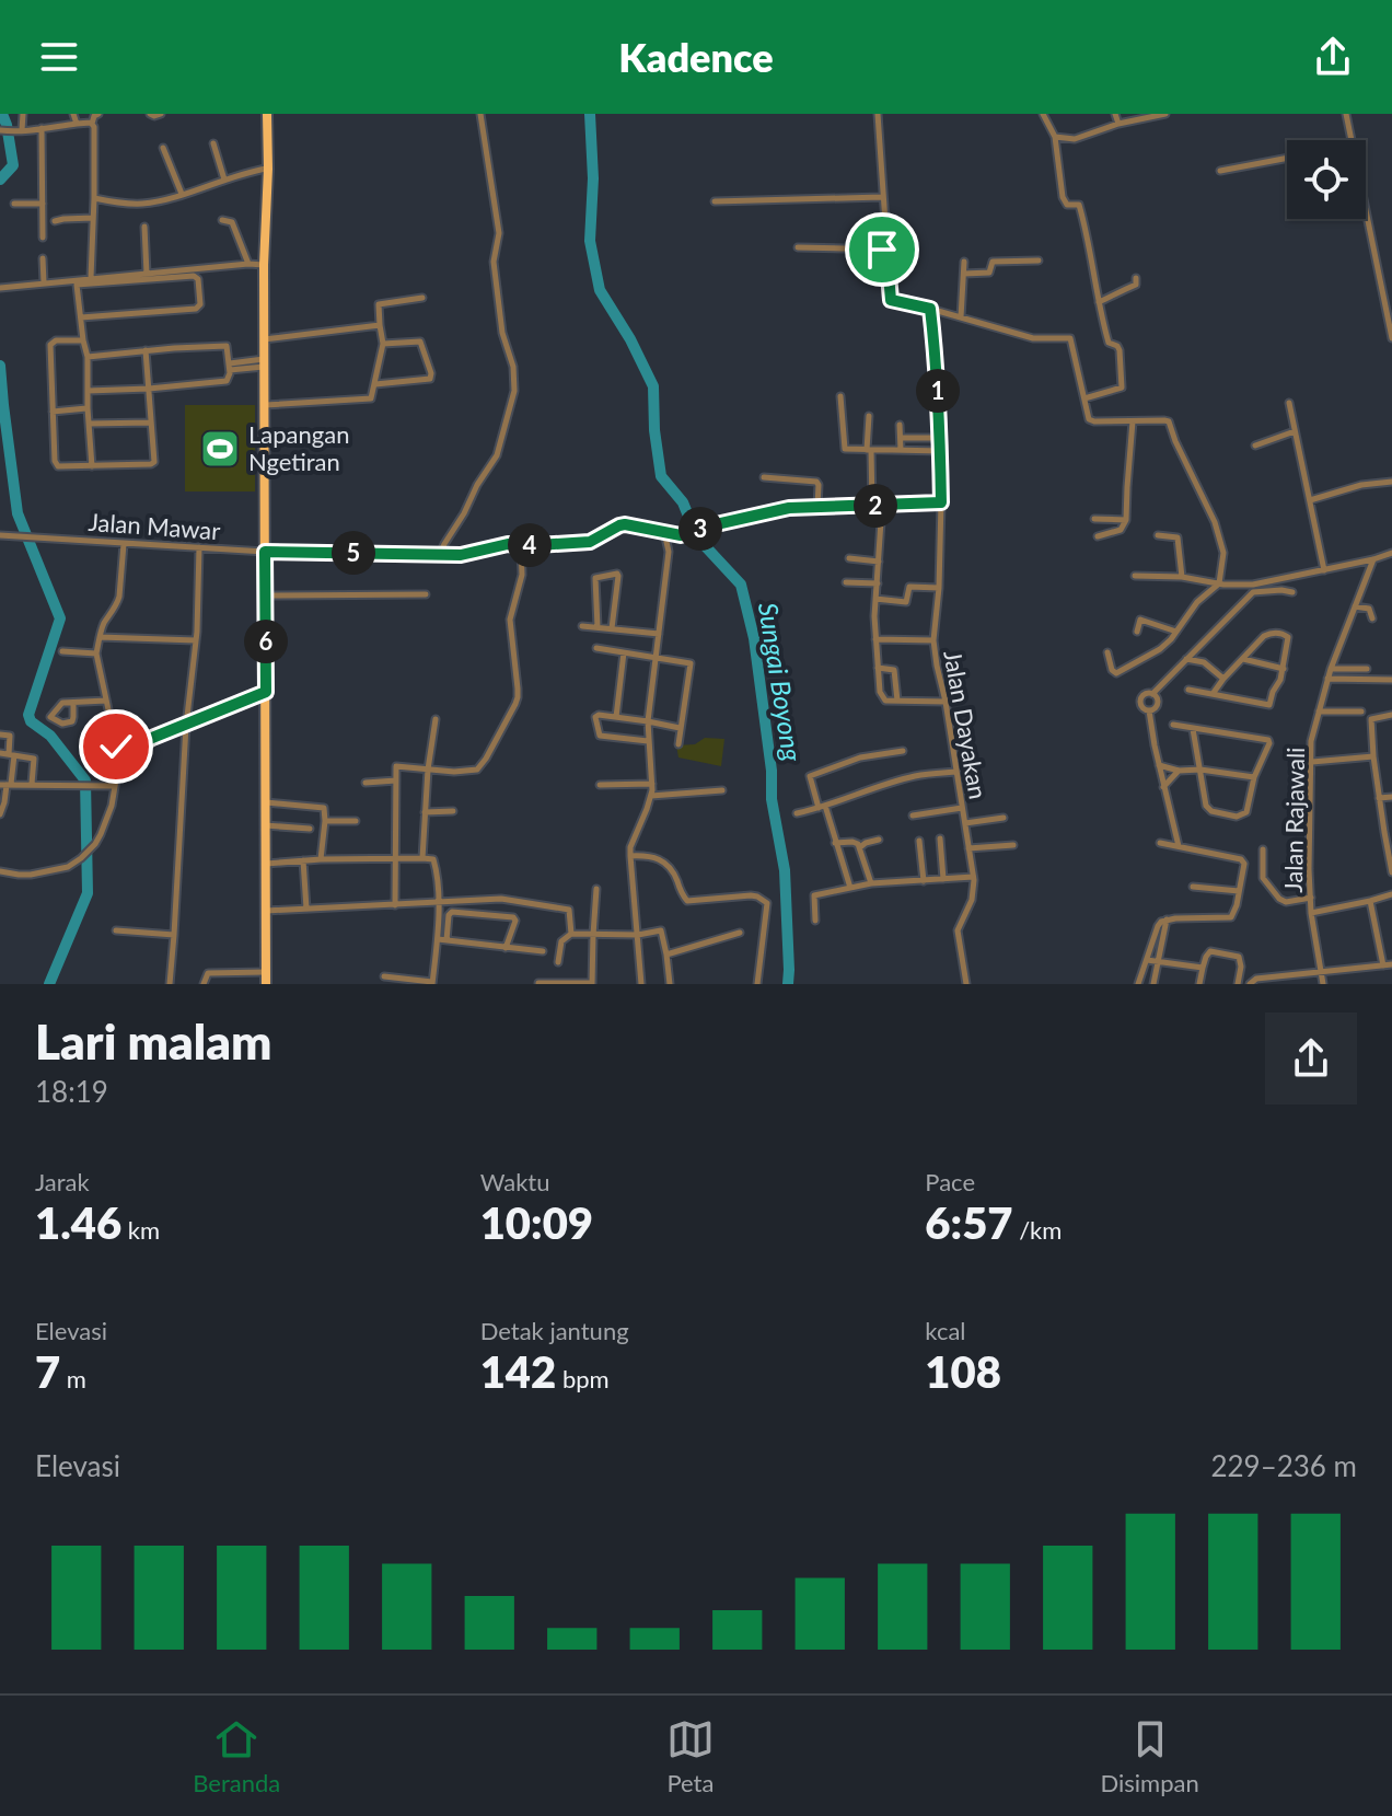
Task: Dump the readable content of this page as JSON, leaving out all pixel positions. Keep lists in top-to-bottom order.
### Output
{
  "streets": {
    "street": ["Jalan Mawar", "Jalan Dayakan", "Jalan Rajawali"]
  },
  "water": ["Sungai Boyong"],
  "places": {
    "sports": ["Lapangan Ngetiran"]
  },
  "page": {
    "header": "Kadence",
    "pins": [
      "1",
      "2",
      "3",
      "4",
      "5",
      "6"
    ],
    "heading": ["Lari malam", "18:19"],
    "stats": [
      ["Jarak", "1.46 km"],
      ["Waktu", "10:09"],
      ["Pace", "6:57 /km"],
      ["Elevasi", "7 m"],
      ["Detak jantung", "142 bpm"],
      ["kcal", "108"]
    ],
    "chart": ["Elevasi", "229–236 m"],
    "tabs": ["Beranda", "Peta", "Disimpan"]
  }
}
